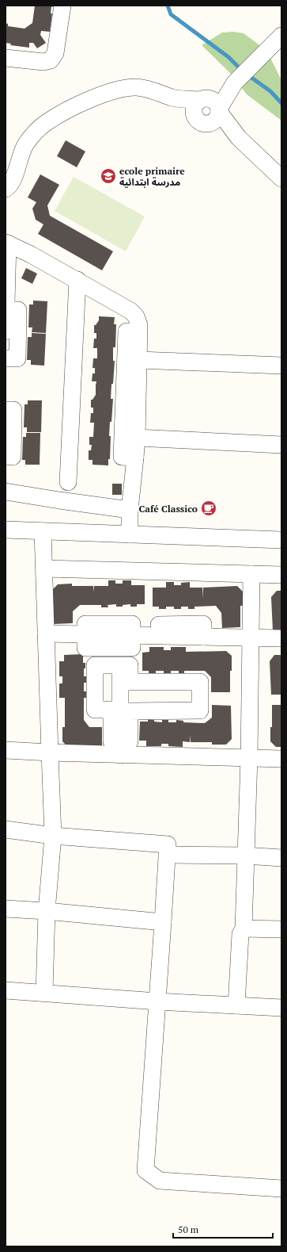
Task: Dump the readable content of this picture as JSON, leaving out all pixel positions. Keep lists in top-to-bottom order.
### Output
{
  "places": {
    "school or university": ["ecole primaire مدرسة ابتدائية"],
    "cafe": ["Café Classico"]
  },
  "scale_bar": "50 m"
}
